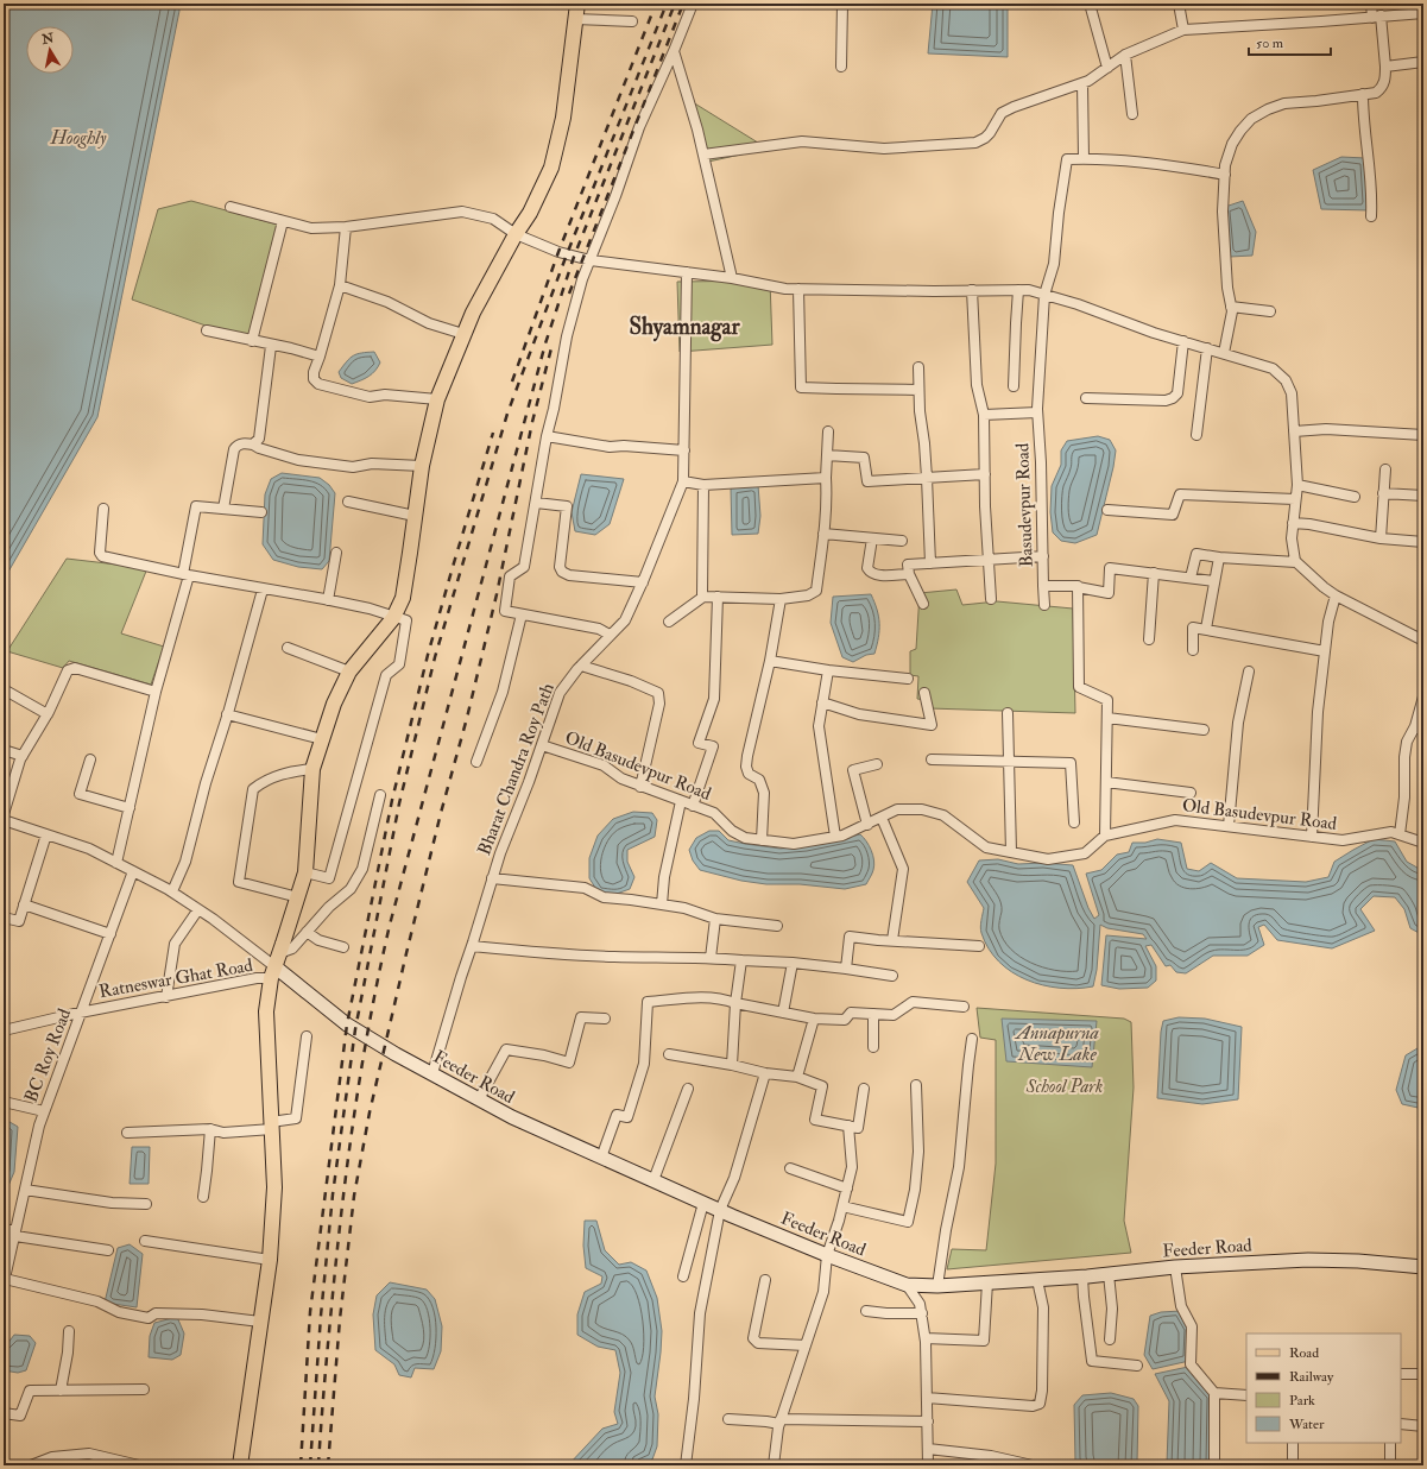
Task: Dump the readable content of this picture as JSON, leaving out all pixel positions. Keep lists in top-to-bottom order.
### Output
{
  "streets": {
    "street": [
      "Basudevpur Road",
      "Old Basudevpur Road",
      "Bharat Chandra Roy Path",
      "Ratneswar Ghat Road",
      "BC Roy Road",
      "Feeder Road"
    ]
  },
  "crossings": [
    ["Old Basudevpur Road", "Bharat Chandra Roy Path"],
    ["Bharat Chandra Roy Path", "Feeder Road"],
    ["Ratneswar Ghat Road", "BC Roy Road"],
    ["Ratneswar Ghat Road", "Feeder Road"]
  ],
  "districts": ["Shyamnagar"],
  "water": ["Hooghly", "Annapurna New Lake"],
  "parks": ["School Park"],
  "legend": [
    "Road",
    "Railway",
    "Park",
    "Water"
  ],
  "scale_bar": "50 m",
  "north": "top"
}
